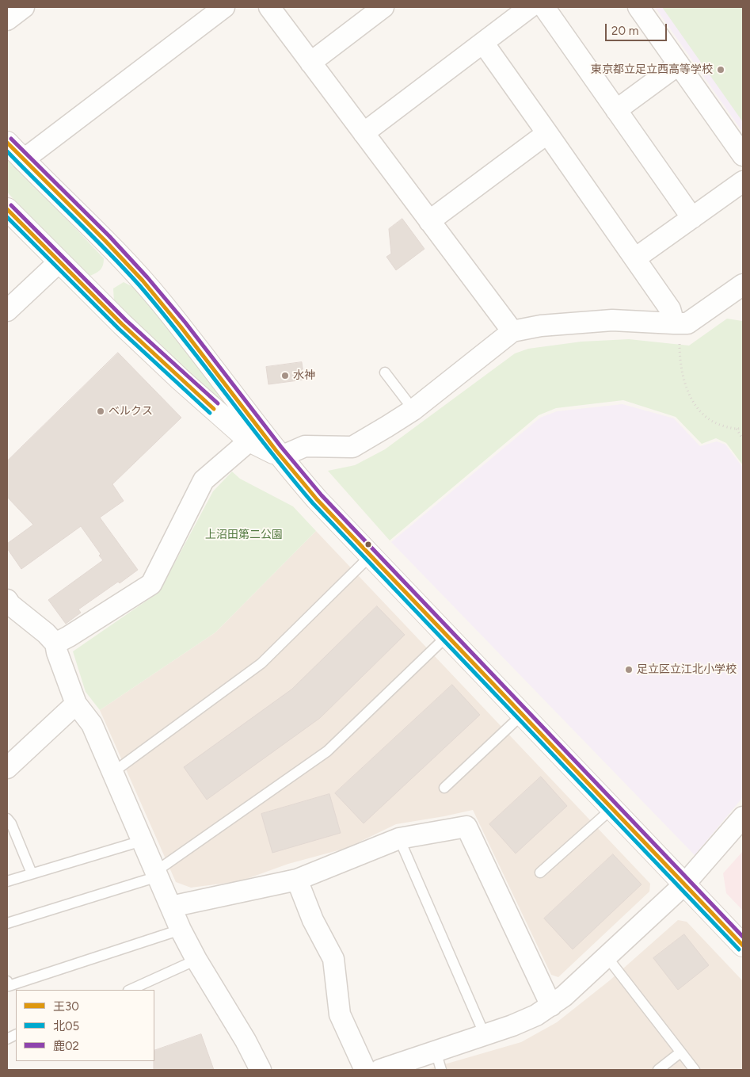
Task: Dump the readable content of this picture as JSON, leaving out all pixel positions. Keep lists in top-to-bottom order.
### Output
{
  "parks": ["上沼田第二公園"],
  "places": [
    "東京都立足立西高等学校",
    "水神",
    "ベルクス",
    "足立区立江北小学校"
  ],
  "lines": ["transit line 鹿02", "transit line 王30", "transit line 北05"],
  "legend": ["王30", "北05", "鹿02"],
  "scale_bar": "20 m"
}
